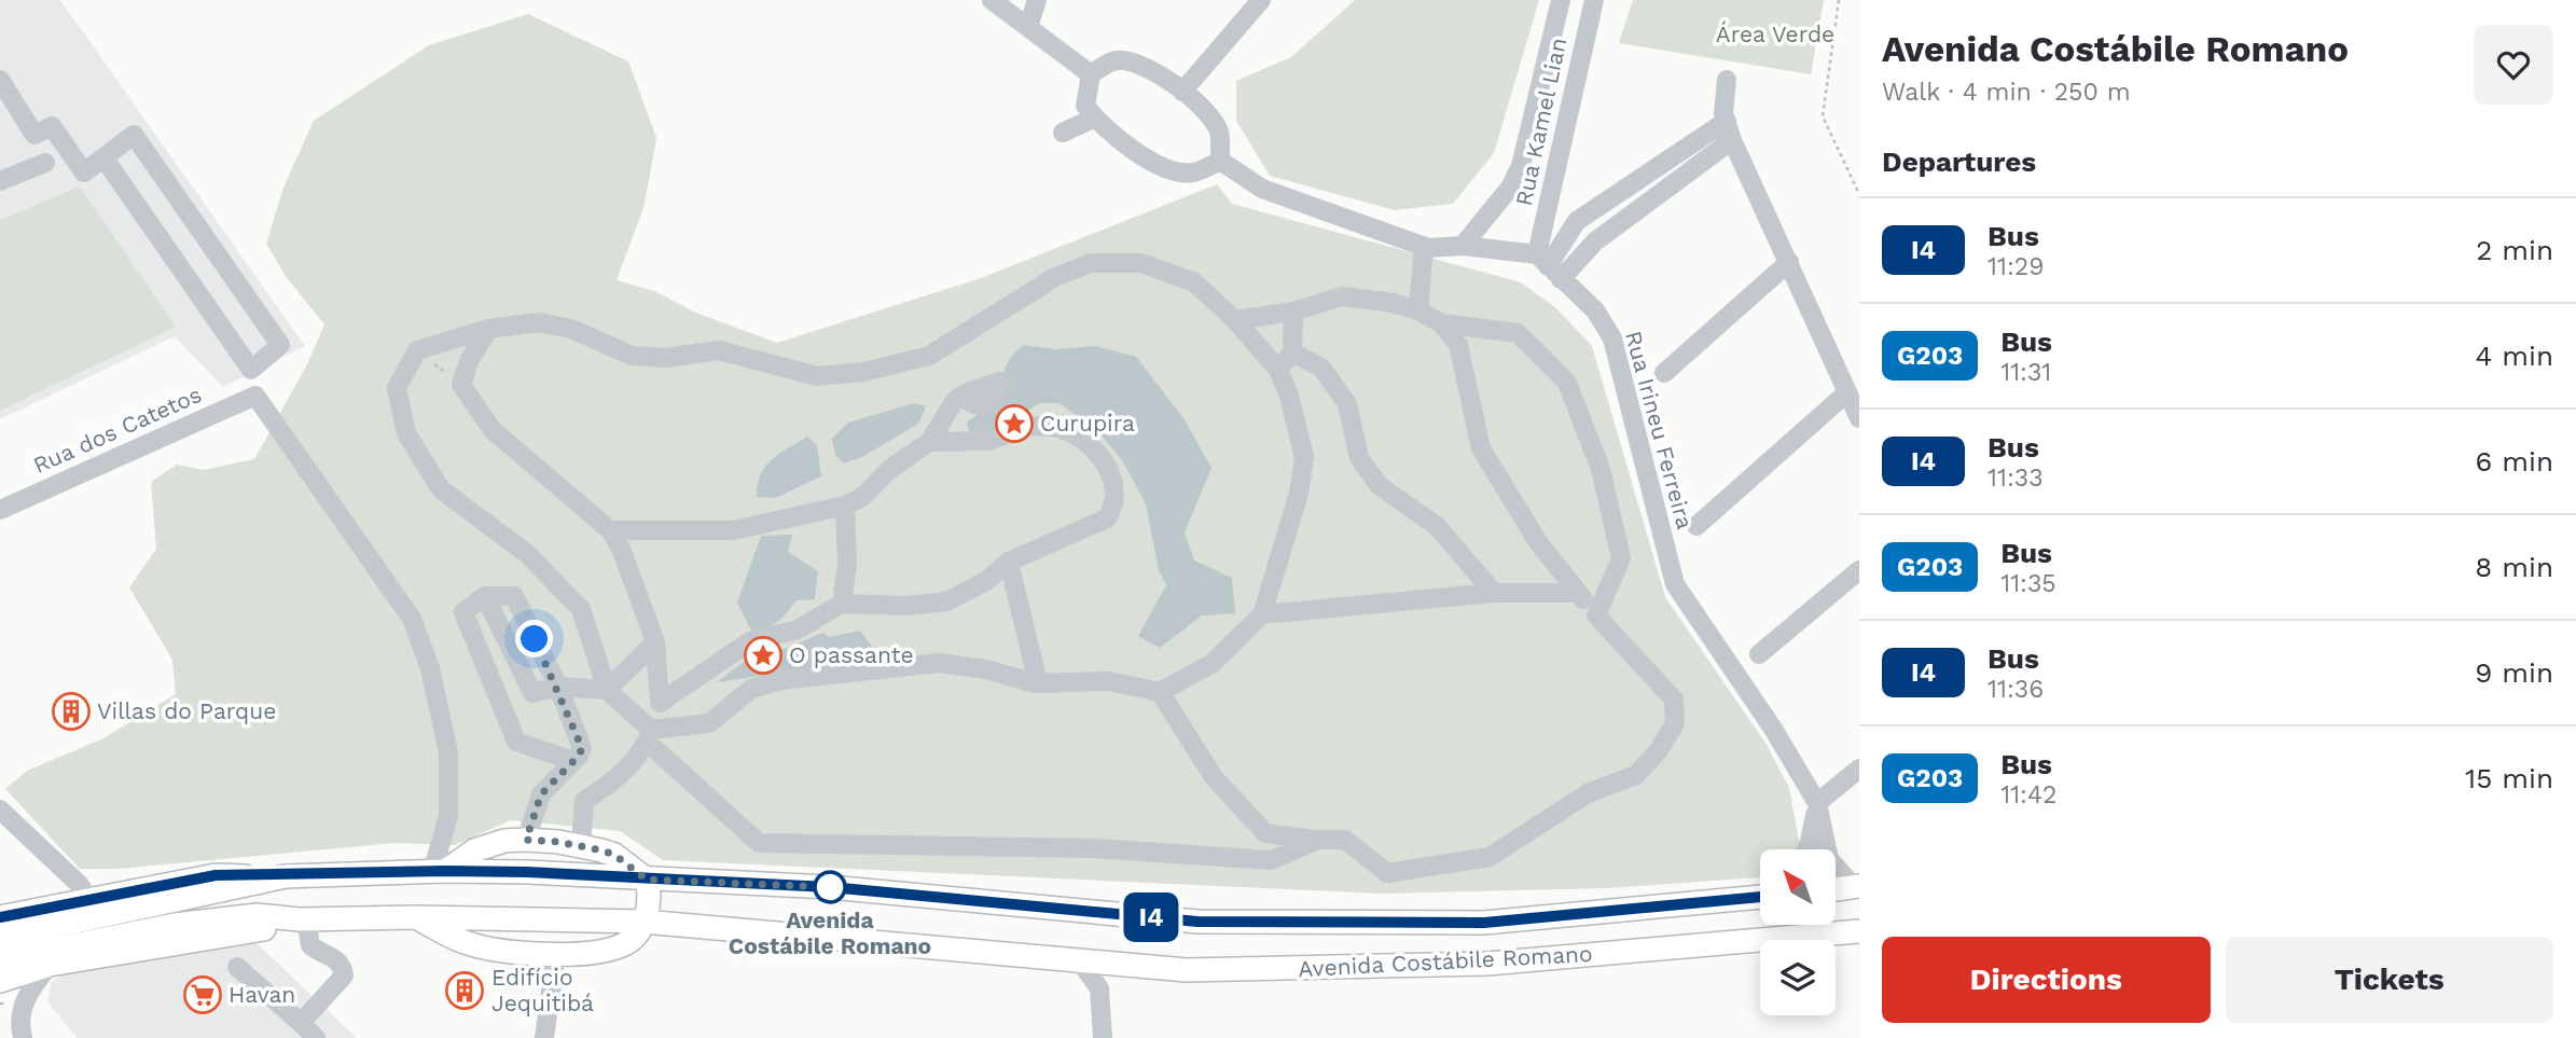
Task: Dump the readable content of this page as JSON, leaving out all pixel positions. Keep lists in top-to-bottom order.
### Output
{
  "streets": {
    "main road": ["Avenida Costábile Romano"],
    "street": ["Rua Kamel Lian", "Rua dos Catetos", "Rua Irineu Ferreira"]
  },
  "crossings": [
    ["Rua Kamel Lian", "Rua Irineu Ferreira"],
    ["Rua dos Catetos", "Avenida Costábile Romano"]
  ],
  "parks": ["Área Verde"],
  "places": {
    "place": ["Curupira", "O passante"],
    "building": ["Villas do Parque", "Edifício Jequitibá"],
    "other": ["Avenida Costábile Romano"],
    "supermarket": ["Havan"]
  },
  "lines": ["bus line I4"],
  "north": "top left",
  "page": {
    "on_map": "I4",
    "heading": [
      ["Avenida Costábile Romano", "Walk · 4 min · 250 m"],
      "Departures"
    ],
    "list": [
      {
        "mark": "I4",
        "name": "Bus",
        "note": "11:29",
        "value": "2 min"
      },
      {
        "mark": "G203",
        "name": "Bus",
        "note": "11:31",
        "value": "4 min"
      },
      {
        "mark": "I4",
        "name": "Bus",
        "note": "11:33",
        "value": "6 min"
      },
      {
        "mark": "G203",
        "name": "Bus",
        "note": "11:35",
        "value": "8 min"
      },
      {
        "mark": "I4",
        "name": "Bus",
        "note": "11:36",
        "value": "9 min"
      },
      {
        "mark": "G203",
        "name": "Bus",
        "note": "11:42",
        "value": "15 min"
      }
    ],
    "buttons": ["Directions", "Tickets"]
  }
}
